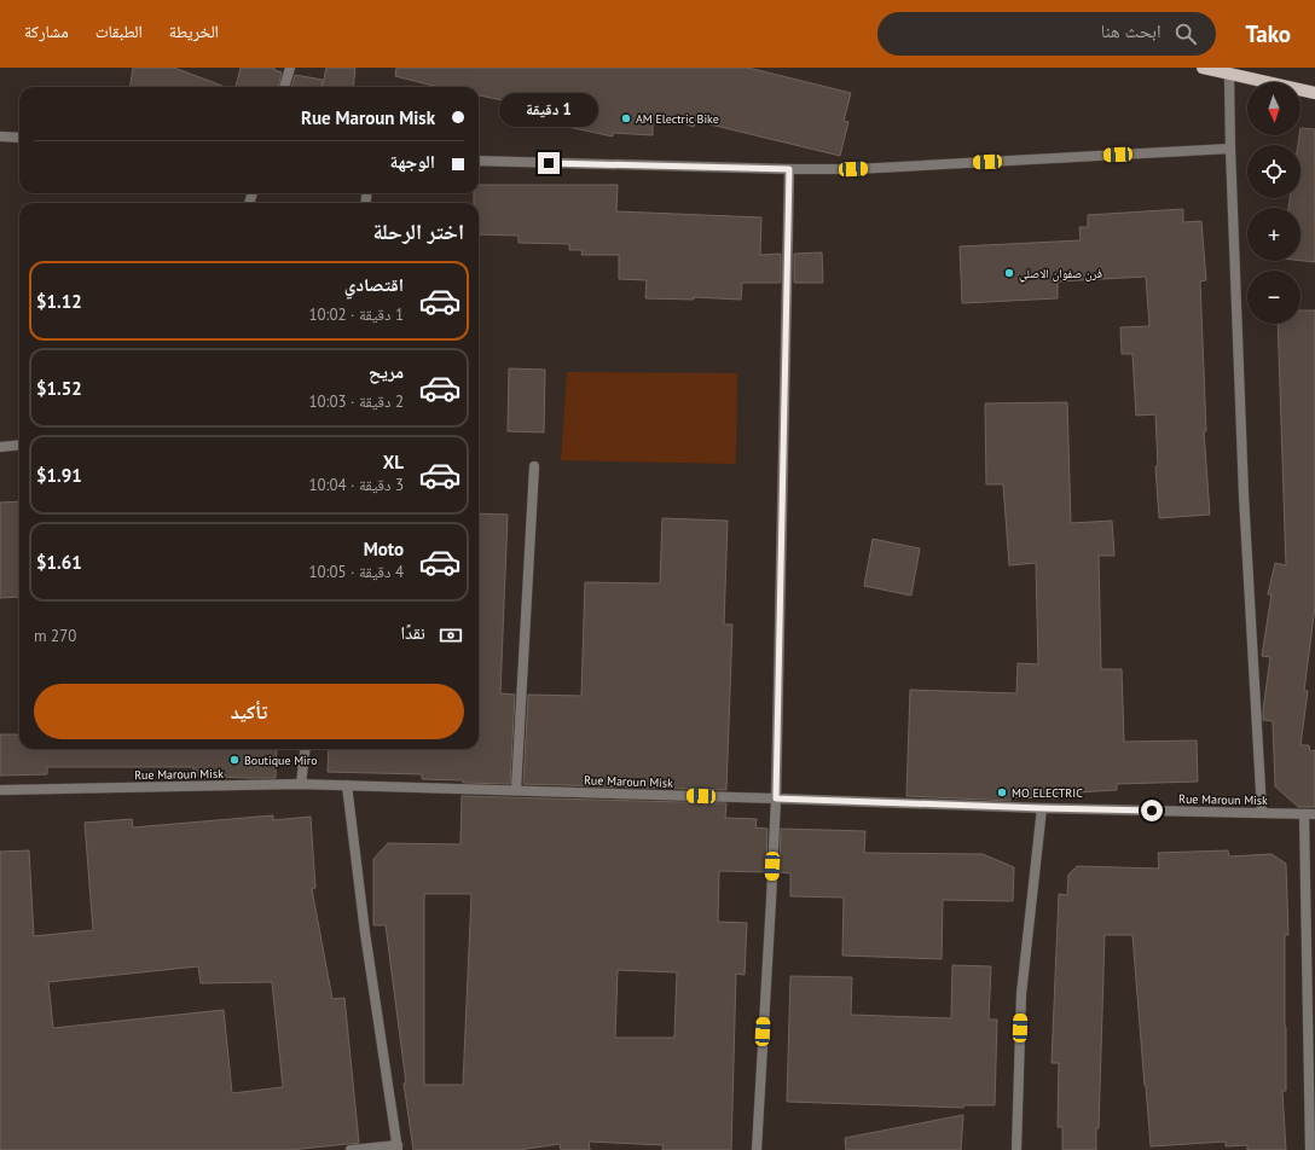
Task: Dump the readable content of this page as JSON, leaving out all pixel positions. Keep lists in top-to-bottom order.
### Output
{
  "streets": {
    "street": ["Rue Maroun Misk"]
  },
  "places": [
    "AM Electric Bike",
    "فرن صفوان الاصلي",
    "Boutique Miro",
    "MO ELECTRIC"
  ],
  "north": "bottom",
  "page": {
    "header": "Tako",
    "search": "ابحث هنا",
    "nav": ["الخريطة", "الطبقات", "مشاركة"],
    "map_buttons": ["+", "−"],
    "banner": ["Rue Maroun Misk", "الوجهة"],
    "bubble": "1 دقيقة",
    "heading": "اختر الرحلة",
    "list": [
      {
        "name": "اقتصادي",
        "note": "1 دقيقة · 10:02",
        "value": "$1.12"
      },
      {
        "name": "مريح",
        "note": "2 دقيقة · 10:03",
        "value": "$1.52"
      },
      {
        "name": "XL",
        "note": "3 دقيقة · 10:04",
        "value": "$1.91"
      },
      {
        "name": "Moto",
        "note": "4 دقيقة · 10:05",
        "value": "$1.61"
      }
    ],
    "pay": ["نقدًا", "270 m"],
    "buttons": "تأكيد"
  }
}
